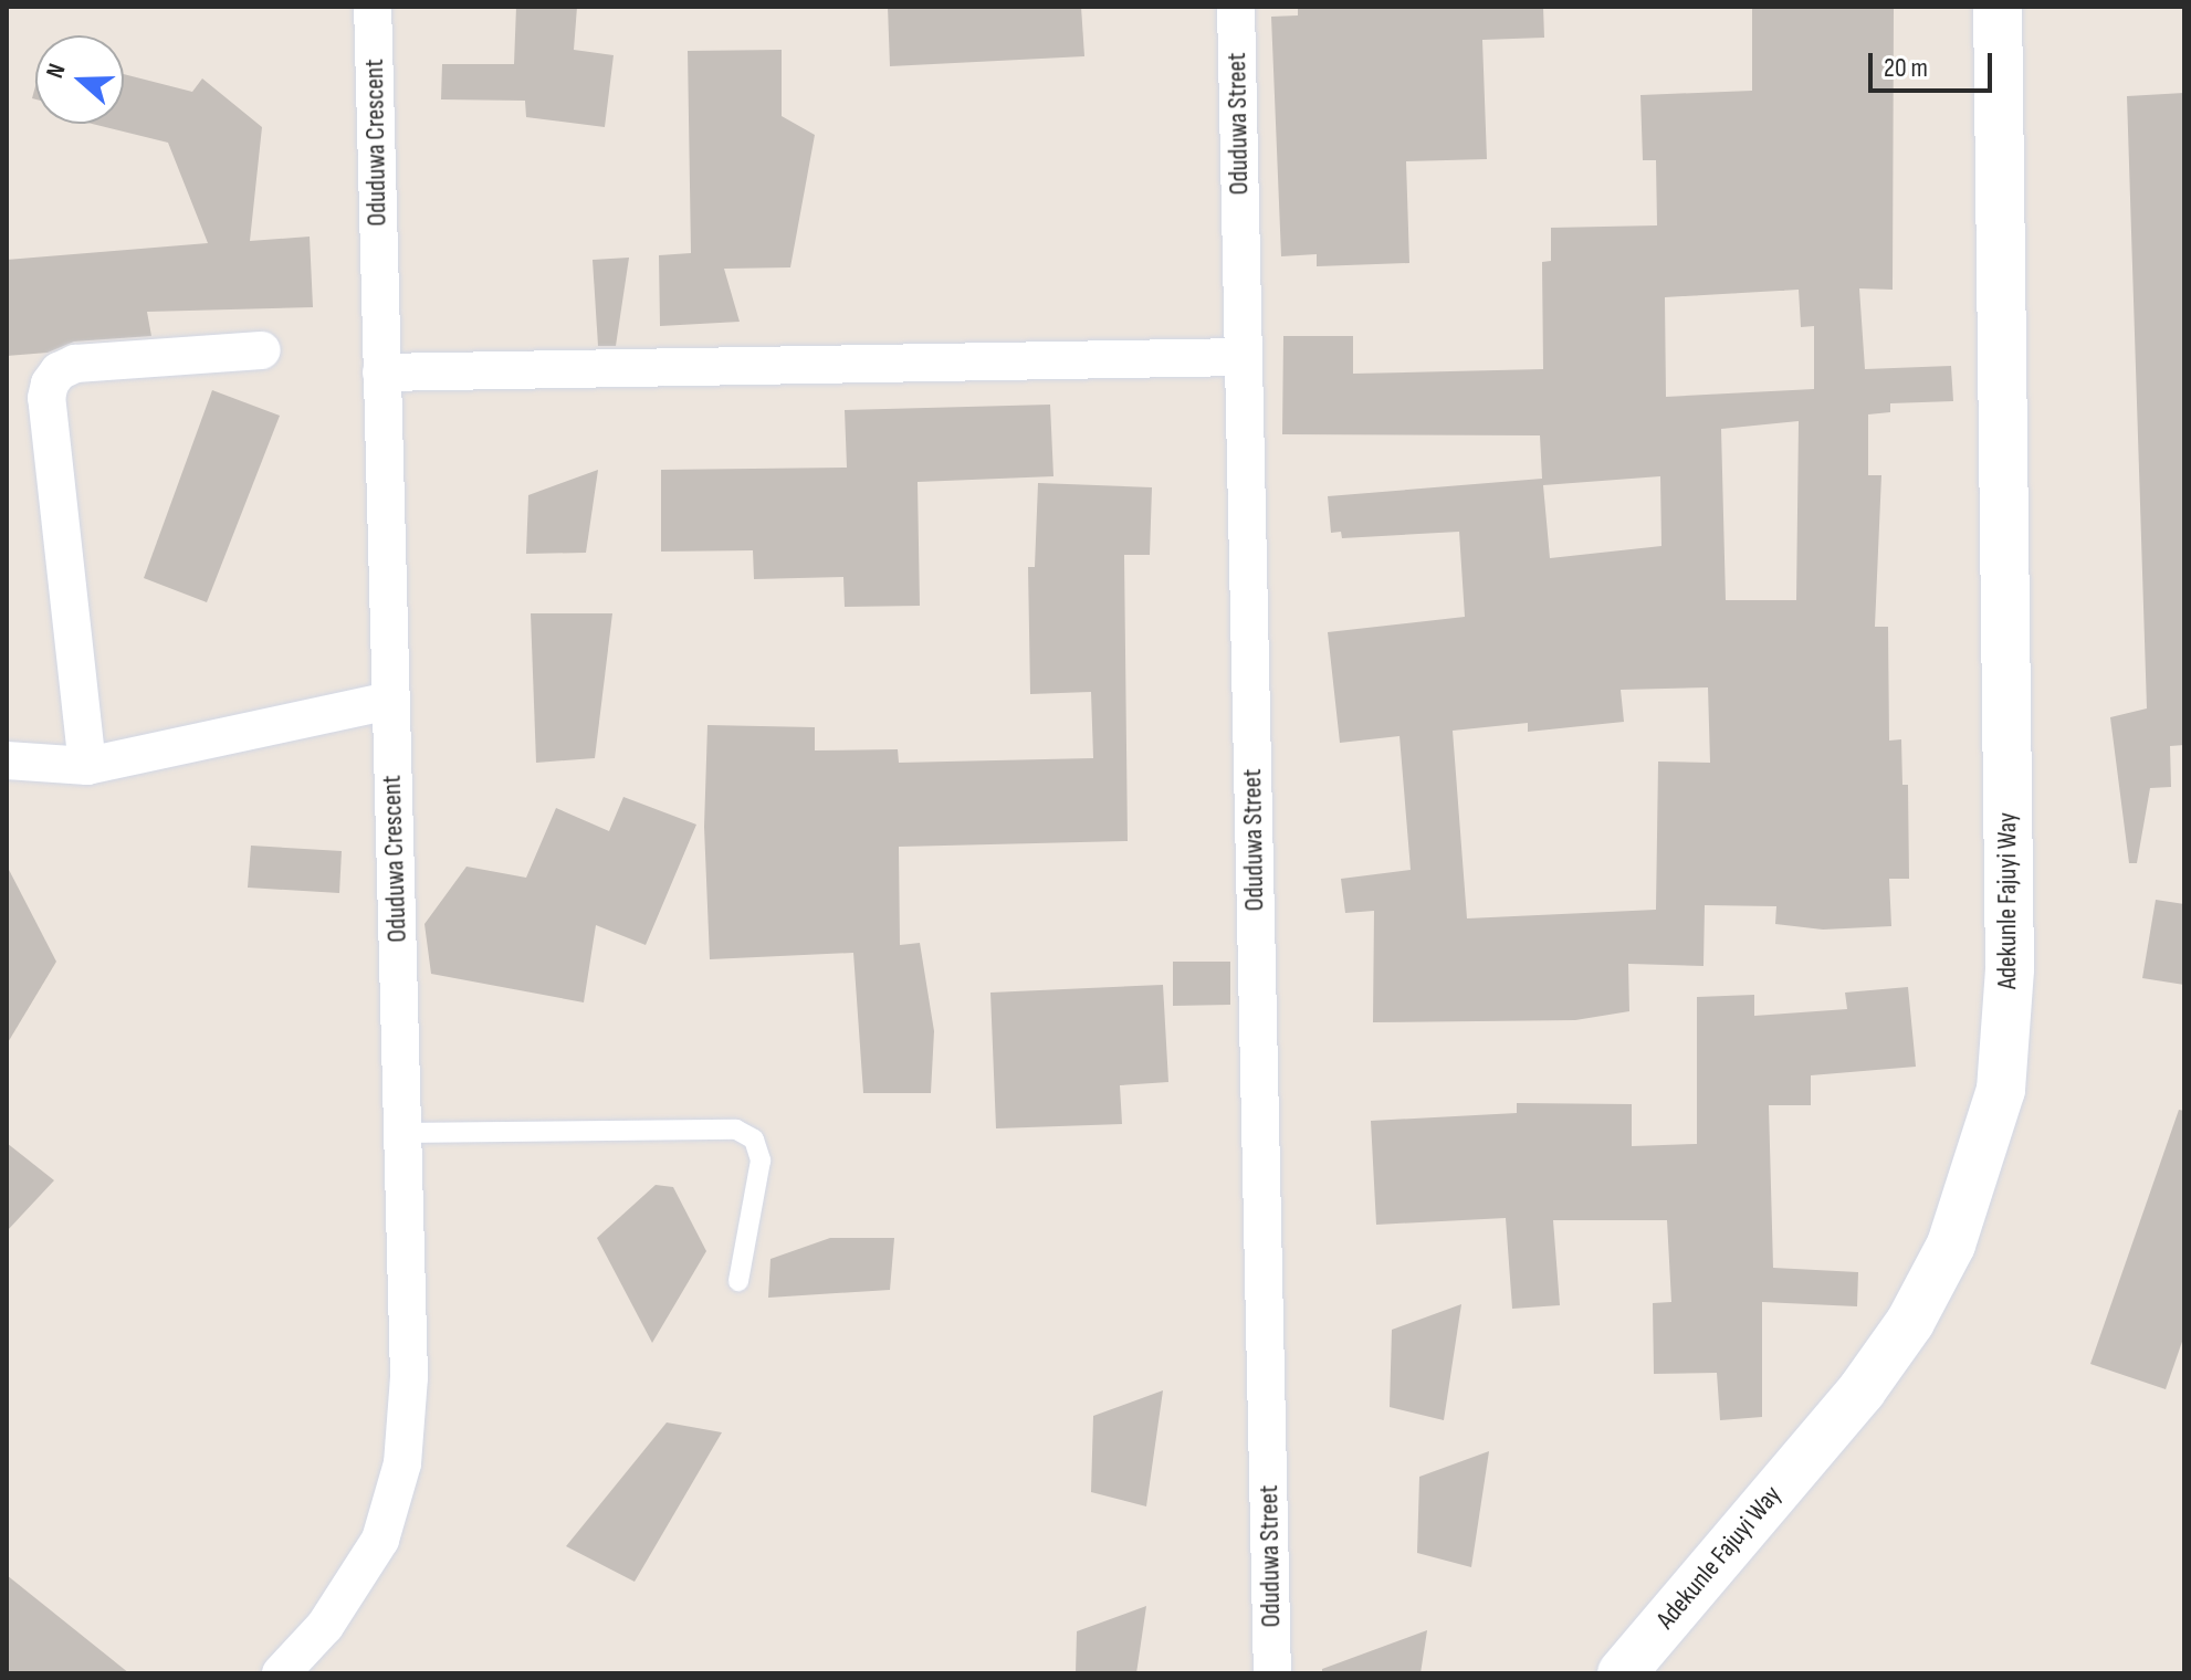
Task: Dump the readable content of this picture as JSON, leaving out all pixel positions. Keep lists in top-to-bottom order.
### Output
{
  "streets": {
    "street": ["Oduduwa Street", "Oduduwa Crescent", "Adekunle Fajuyi Way"]
  },
  "scale_bar": "20 m",
  "north": "left"
}
